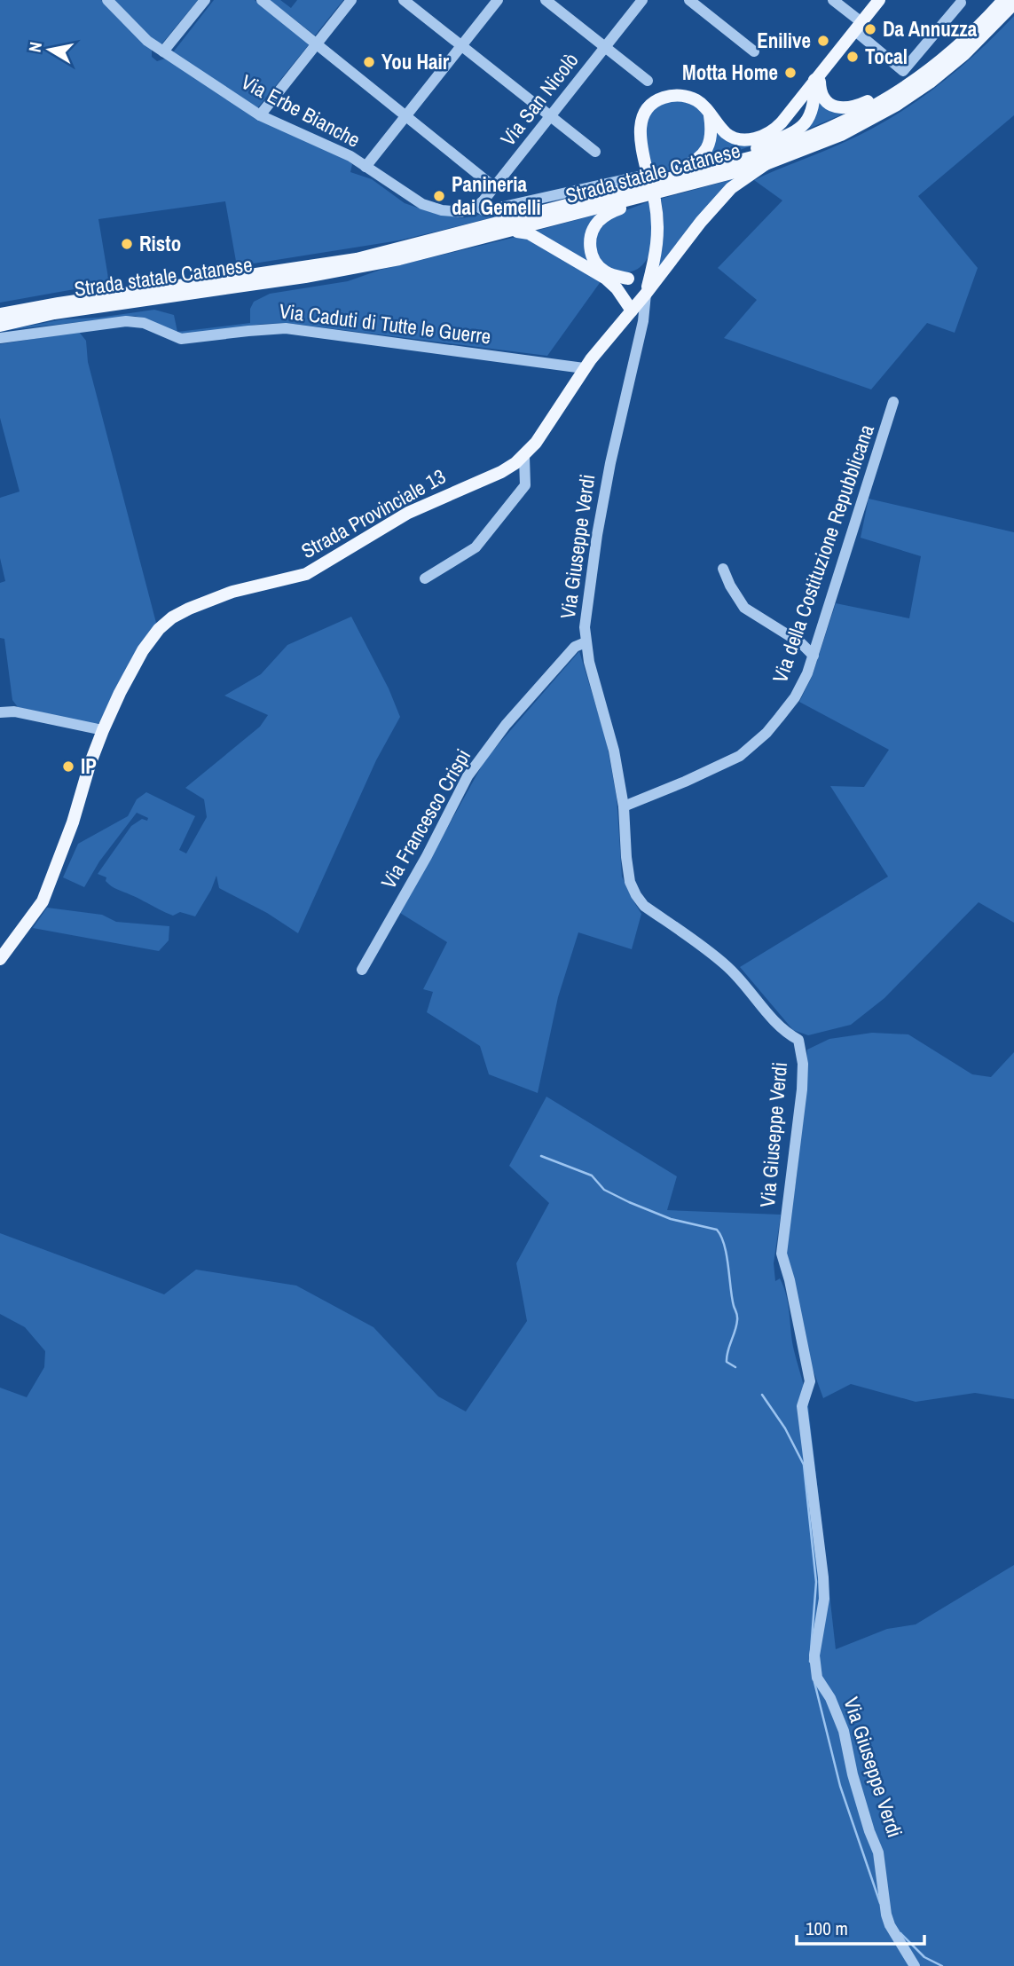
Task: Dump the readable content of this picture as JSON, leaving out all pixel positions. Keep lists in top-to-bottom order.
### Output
{
  "streets": {
    "main road": ["Strada statale Catanese", "Strada Provinciale 13"],
    "street": [
      "Via San Nicolò",
      "Via Erbe Bianche",
      "Via Caduti di Tutte le Guerre",
      "Via Giuseppe Verdi",
      "Via della Costituzione Repubblicana",
      "Via Francesco Crispi"
    ]
  },
  "crossings": [
    ["Via San Nicolò", "Via Erbe Bianche"],
    ["Strada statale Catanese", "Strada Provinciale 13"],
    ["Via Caduti di Tutte le Guerre", "Strada Provinciale 13"],
    ["Strada Provinciale 13", "Via Giuseppe Verdi"],
    ["Via Giuseppe Verdi", "Via della Costituzione Repubblicana"],
    ["Via Giuseppe Verdi", "Via Francesco Crispi"]
  ],
  "places": [
    "Da Annuzza",
    "Enilive",
    "Tocal",
    "You Hair",
    "Motta Home",
    "Panineria dai Gemelli",
    "Risto",
    "IP"
  ],
  "scale_bar": "100 m",
  "north": "left"
}
